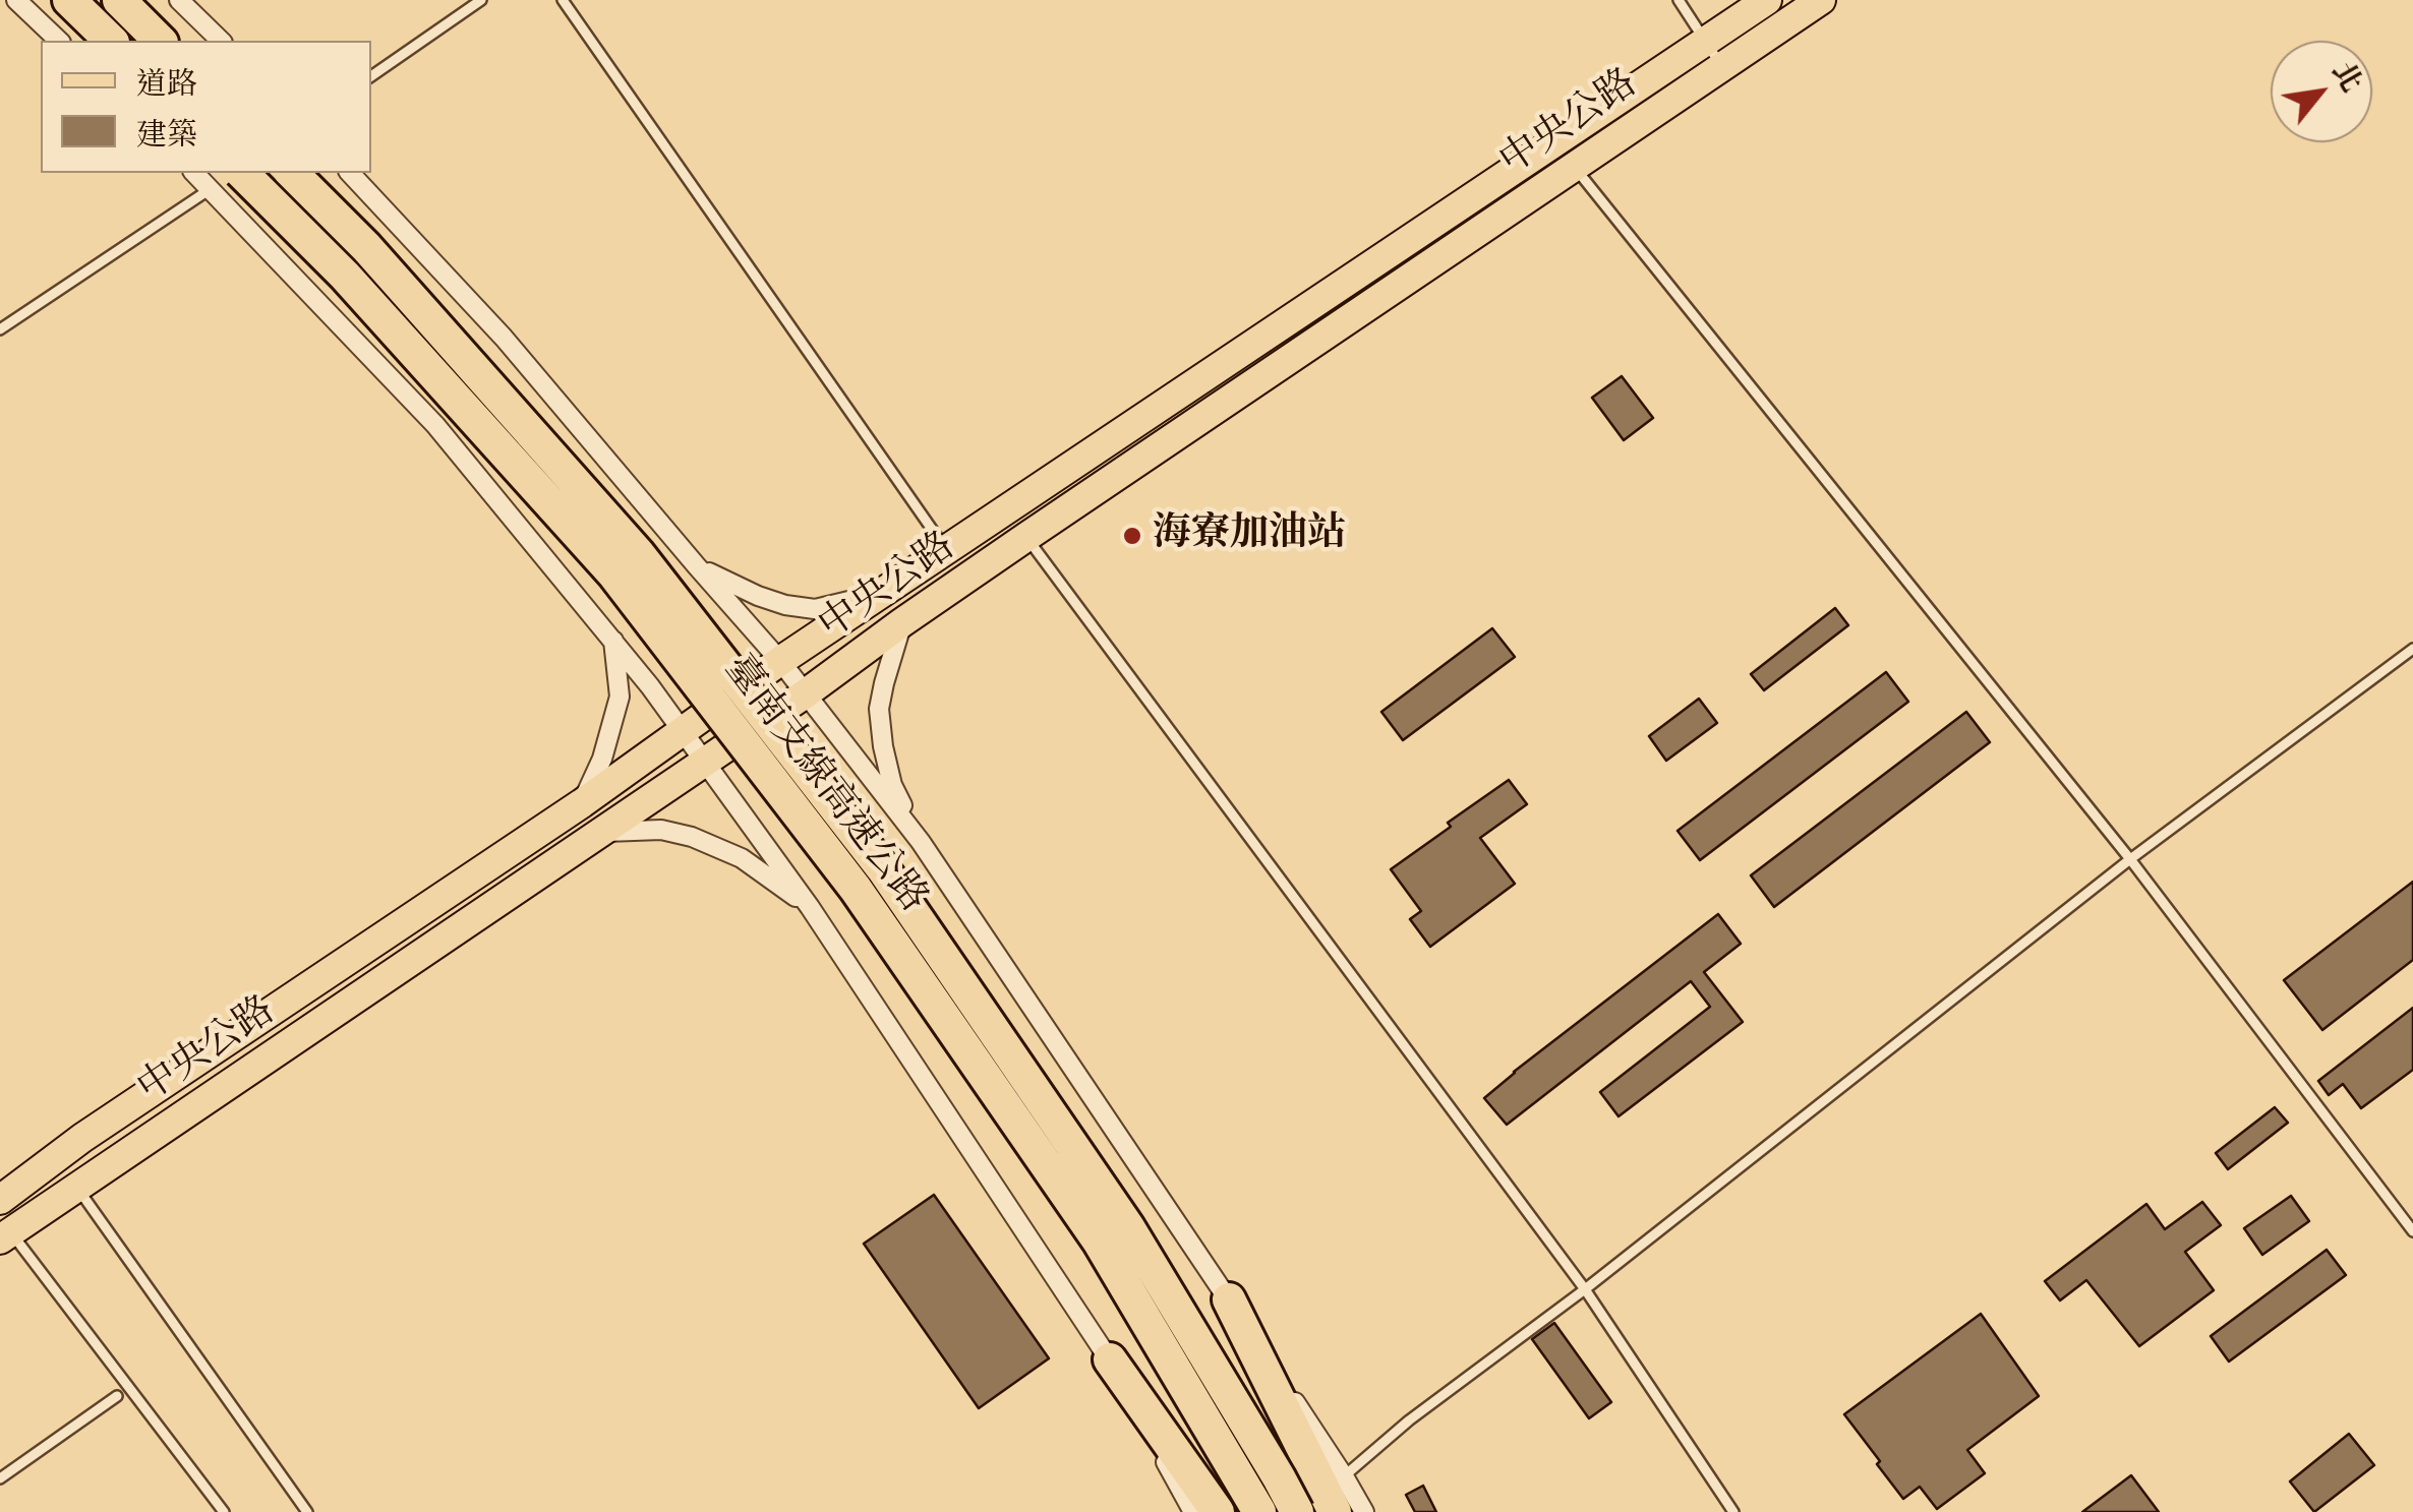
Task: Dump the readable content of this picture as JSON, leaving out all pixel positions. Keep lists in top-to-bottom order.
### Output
{
  "streets": {
    "highway": ["臺南支線高速公路"],
    "main road": ["中央公路"]
  },
  "places": ["海寮加油站"],
  "legend": ["道路", "建築"],
  "north": "top right"
}
